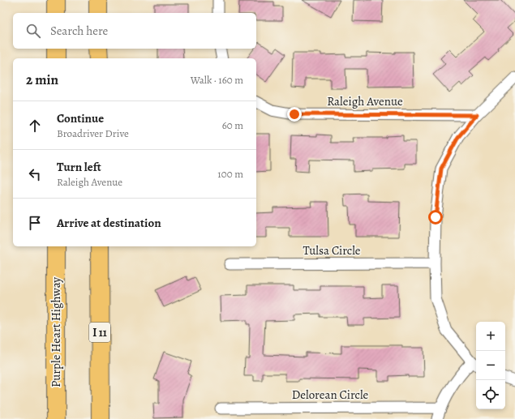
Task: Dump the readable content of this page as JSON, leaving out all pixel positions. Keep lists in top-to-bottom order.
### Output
{
  "streets": {
    "highway": ["Purple Heart Highway", "I 11"],
    "street": ["Raleigh Avenue", "Tulsa Circle", "Delorean Circle"]
  },
  "page": {
    "search": "Search here",
    "heading": ["2 min", "Walk · 160 m"],
    "list": [
      ["Continue", "Broadriver Drive", "60 m"],
      ["Turn left", "Raleigh Avenue", "100 m"],
      "Arrive at destination"
    ],
    "map_buttons": ["+", "−"]
  }
}
